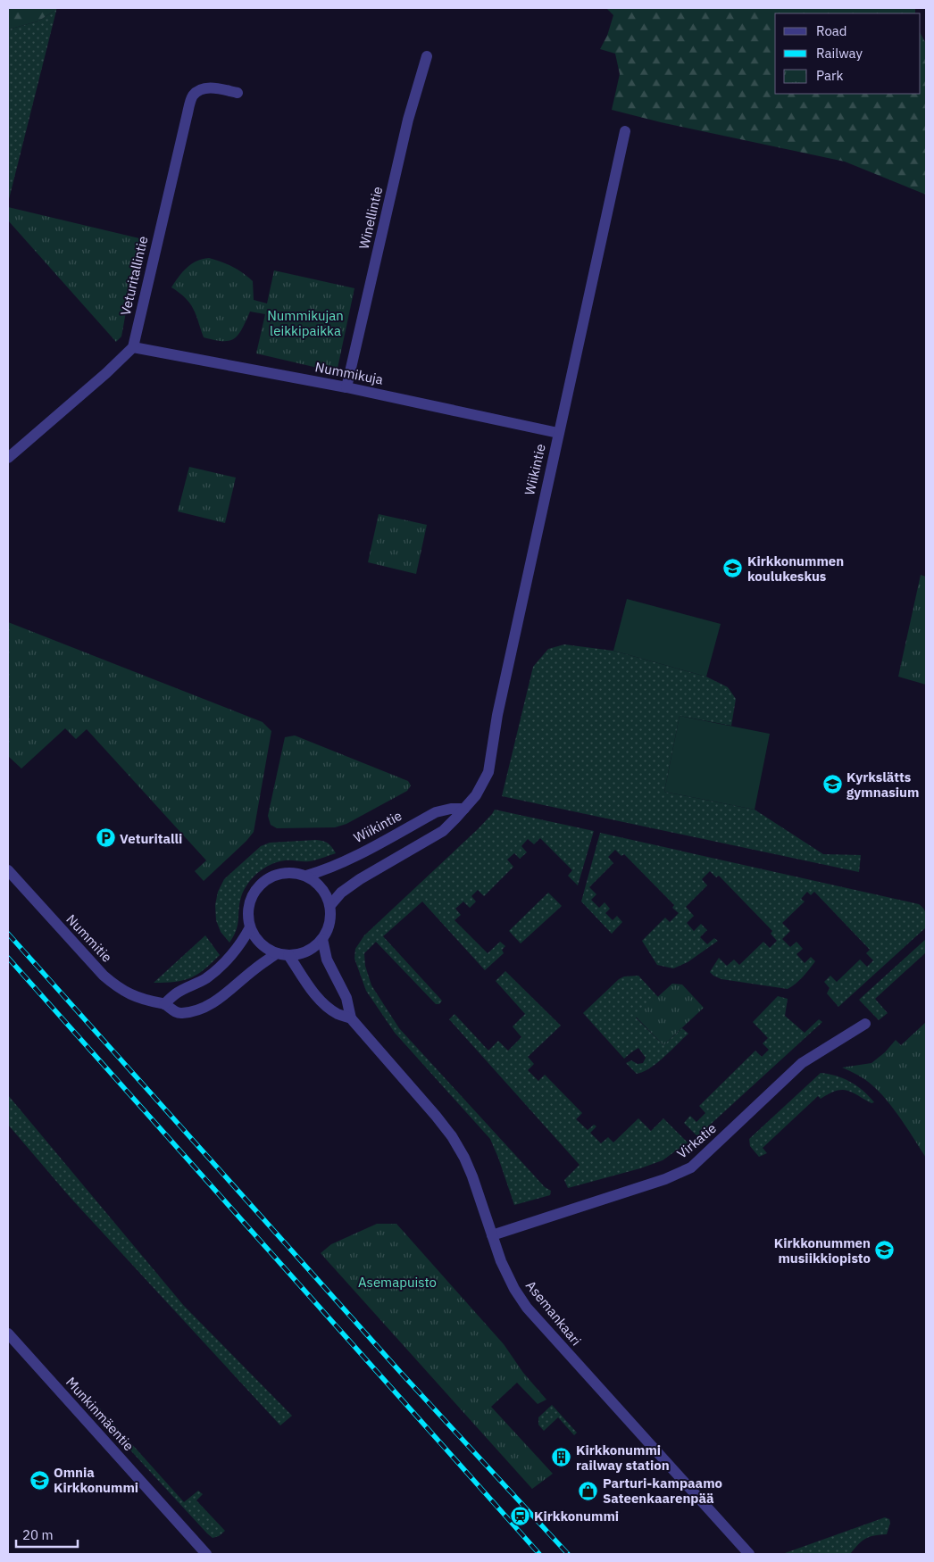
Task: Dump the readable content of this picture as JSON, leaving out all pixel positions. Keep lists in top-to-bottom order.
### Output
{
  "streets": {
    "street": [
      "Winellintie",
      "Veturitallintie",
      "Nummikuja",
      "Wiikintie",
      "Nummitie",
      "Virkatie",
      "Asemankaari",
      "Munkinmäentie"
    ]
  },
  "crossings": [
    ["Winellintie", "Nummikuja"],
    ["Veturitallintie", "Nummikuja"],
    ["Nummikuja", "Wiikintie"],
    ["Wiikintie", "Nummitie"],
    ["Wiikintie", "Asemankaari"],
    ["Nummitie", "Asemankaari"],
    ["Virkatie", "Asemankaari"]
  ],
  "parks": ["Nummikujan leikkipaikka", "Asemapuisto"],
  "places": {
    "school or university": [
      "Kirkkonummen koulukeskus",
      "Kyrkslätts gymnasium",
      "Kirkkonummen musiikkiopisto",
      "Omnia Kirkkonummi"
    ],
    "parking": ["Veturitalli"],
    "building": ["Kirkkonummi railway station"],
    "shop": ["Parturi-kampaamo Sateenkaarenpää"],
    "station": ["Kirkkonummi"]
  },
  "legend": ["Road", "Railway", "Park"],
  "scale_bar": "20 m"
}
